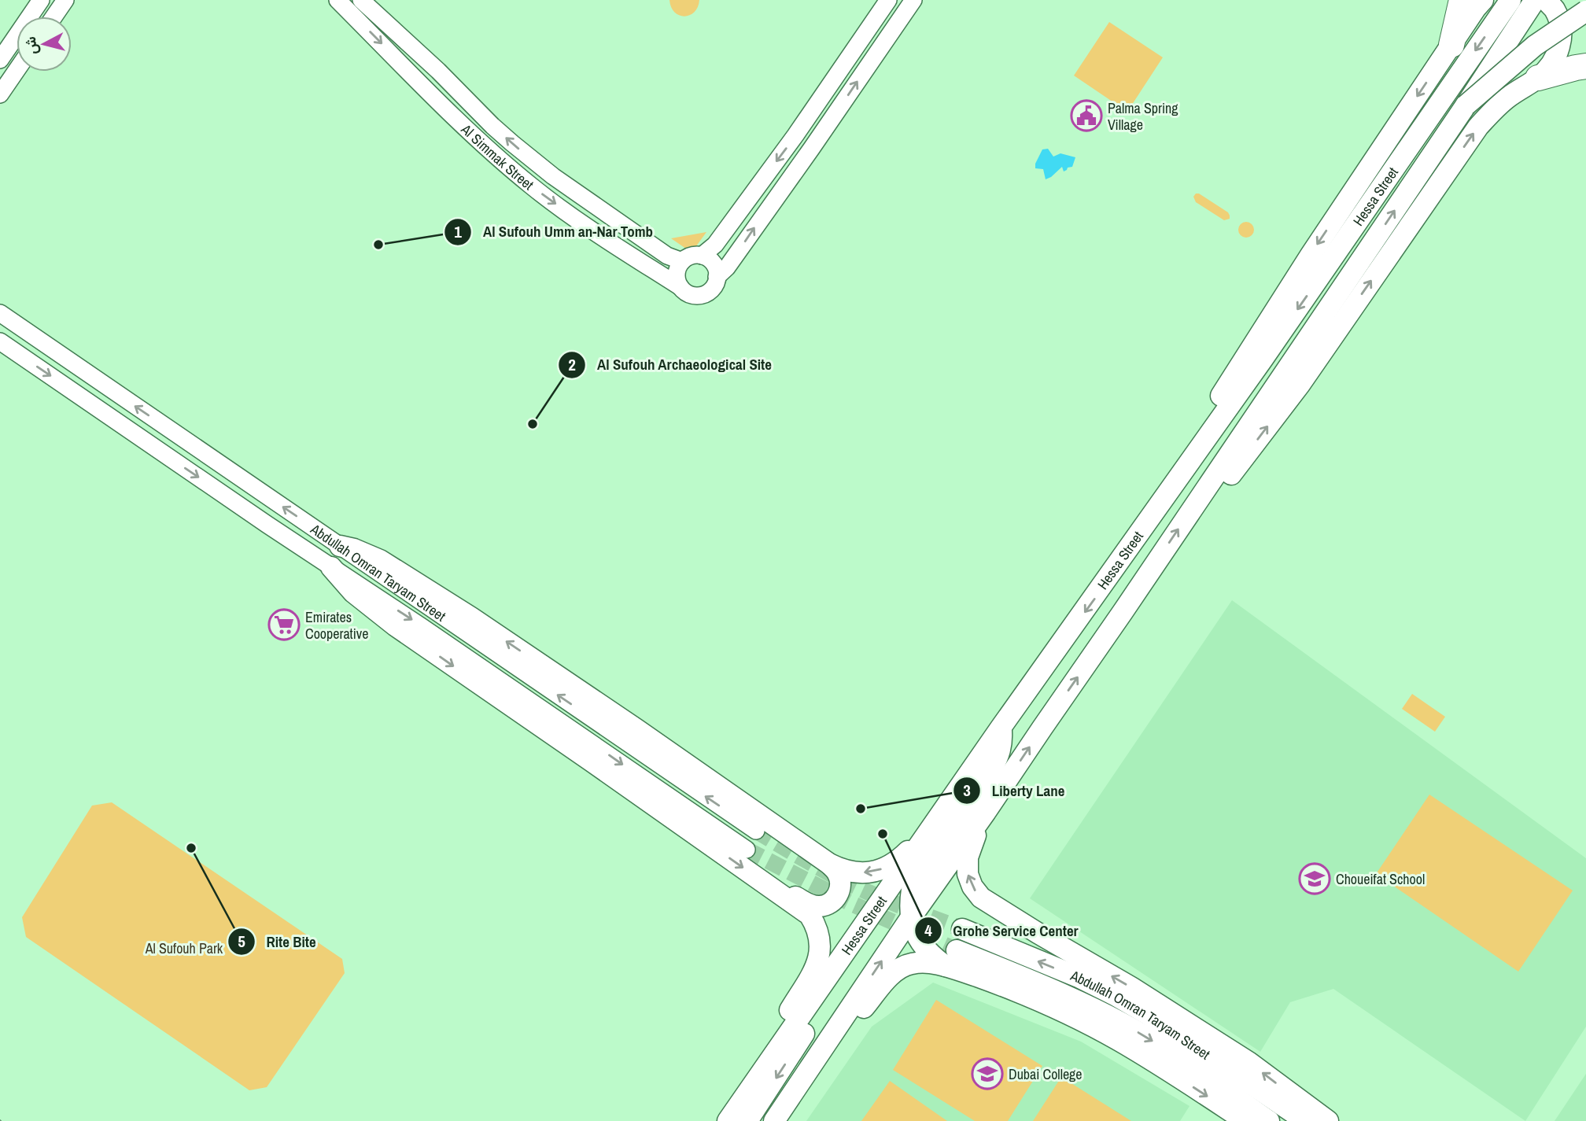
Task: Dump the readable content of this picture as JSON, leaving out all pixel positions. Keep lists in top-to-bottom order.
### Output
{
  "streets": {
    "main road": ["Hessa Street", "Abdullah Omran Taryam Street"],
    "street": ["Al Simmak Street"]
  },
  "parks": ["Al Sufouh Park"],
  "places": {
    "public building": ["Palma Spring Village"],
    "other": [
      "Al Sufouh Umm an-Nar Tomb",
      "Al Sufouh Archaeological Site",
      "Liberty Lane",
      "Grohe Service Center",
      "Rite Bite"
    ],
    "supermarket": ["Emirates Cooperative"],
    "school or university": ["Choueifat School", "Dubai College"]
  },
  "north": "left"
}
